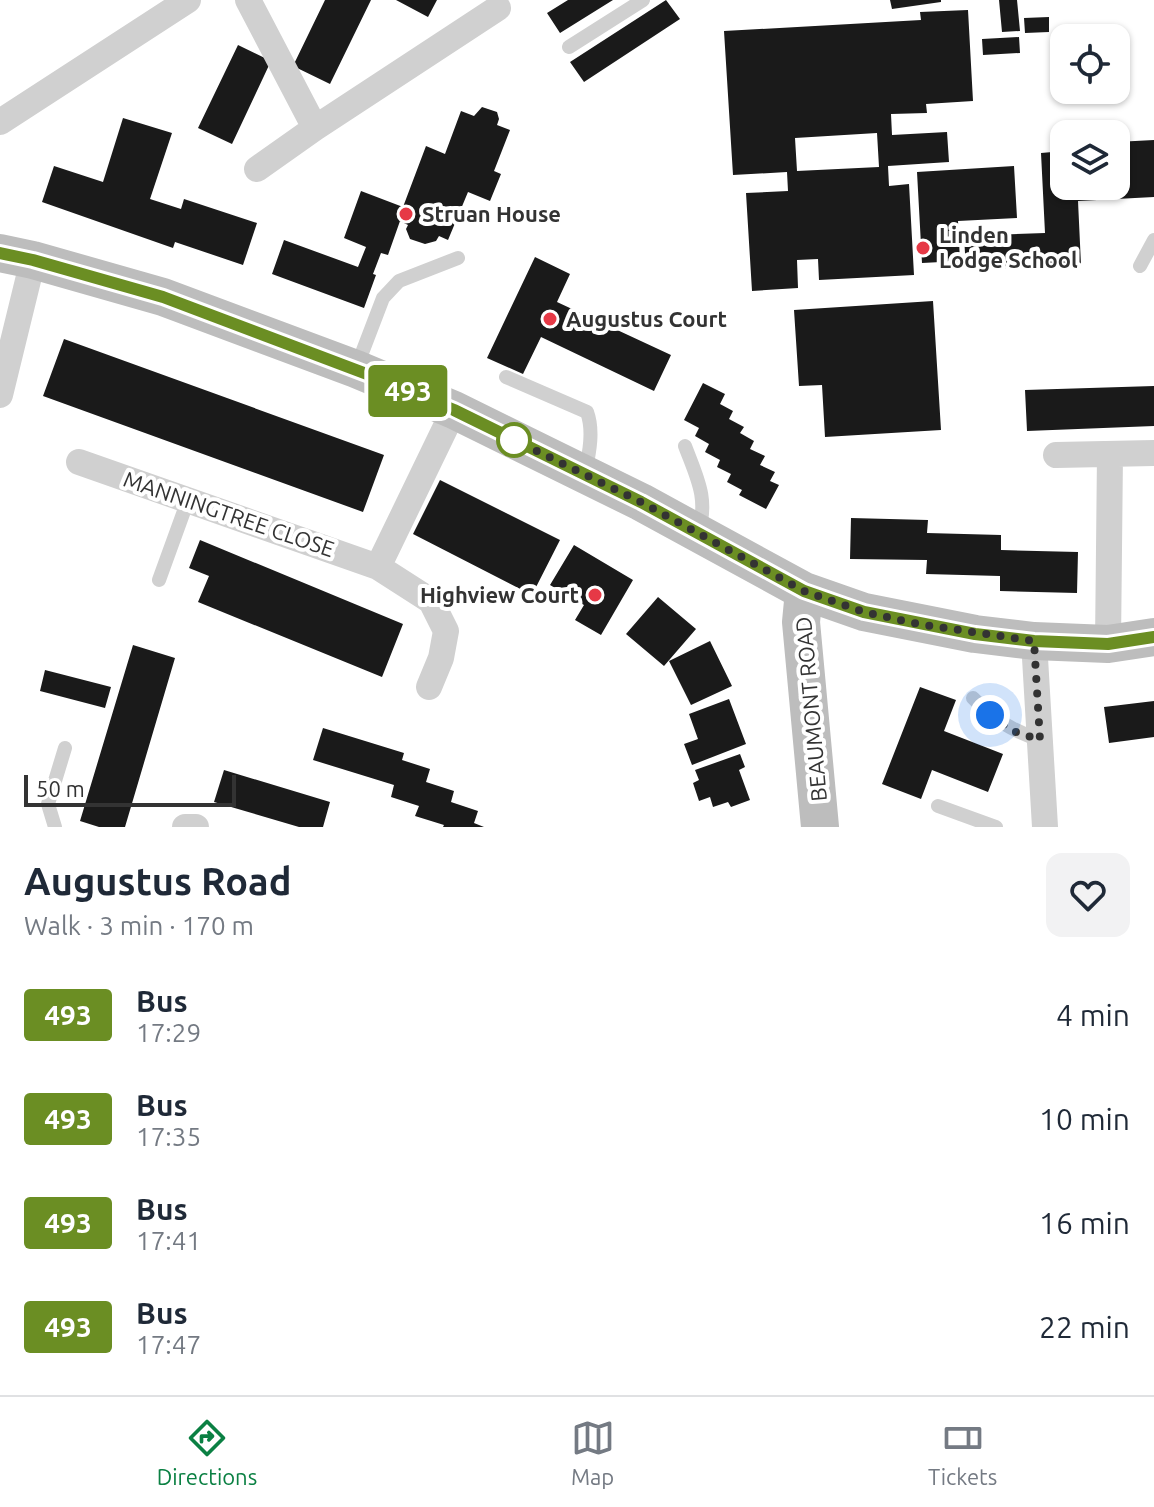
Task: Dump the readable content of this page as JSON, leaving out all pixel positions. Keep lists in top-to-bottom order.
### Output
{
  "streets": {
    "street": ["MANNINGTREE CLOSE", "BEAUMONT ROAD"]
  },
  "places": [
    "Struan House",
    "Linden Lodge School",
    "Augustus Court",
    "Highview Court"
  ],
  "lines": ["bus line 493"],
  "scale_bar": "50 m",
  "page": {
    "on_map": "493",
    "scale": "50 m",
    "heading": ["Augustus Road", "Walk · 3 min · 170 m"],
    "list": [
      {
        "mark": "493",
        "name": "Bus",
        "note": "17:29",
        "value": "4 min"
      },
      {
        "mark": "493",
        "name": "Bus",
        "note": "17:35",
        "value": "10 min"
      },
      {
        "mark": "493",
        "name": "Bus",
        "note": "17:41",
        "value": "16 min"
      },
      {
        "mark": "493",
        "name": "Bus",
        "note": "17:47",
        "value": "22 min"
      }
    ],
    "tabs": ["Directions", "Map", "Tickets"]
  }
}
